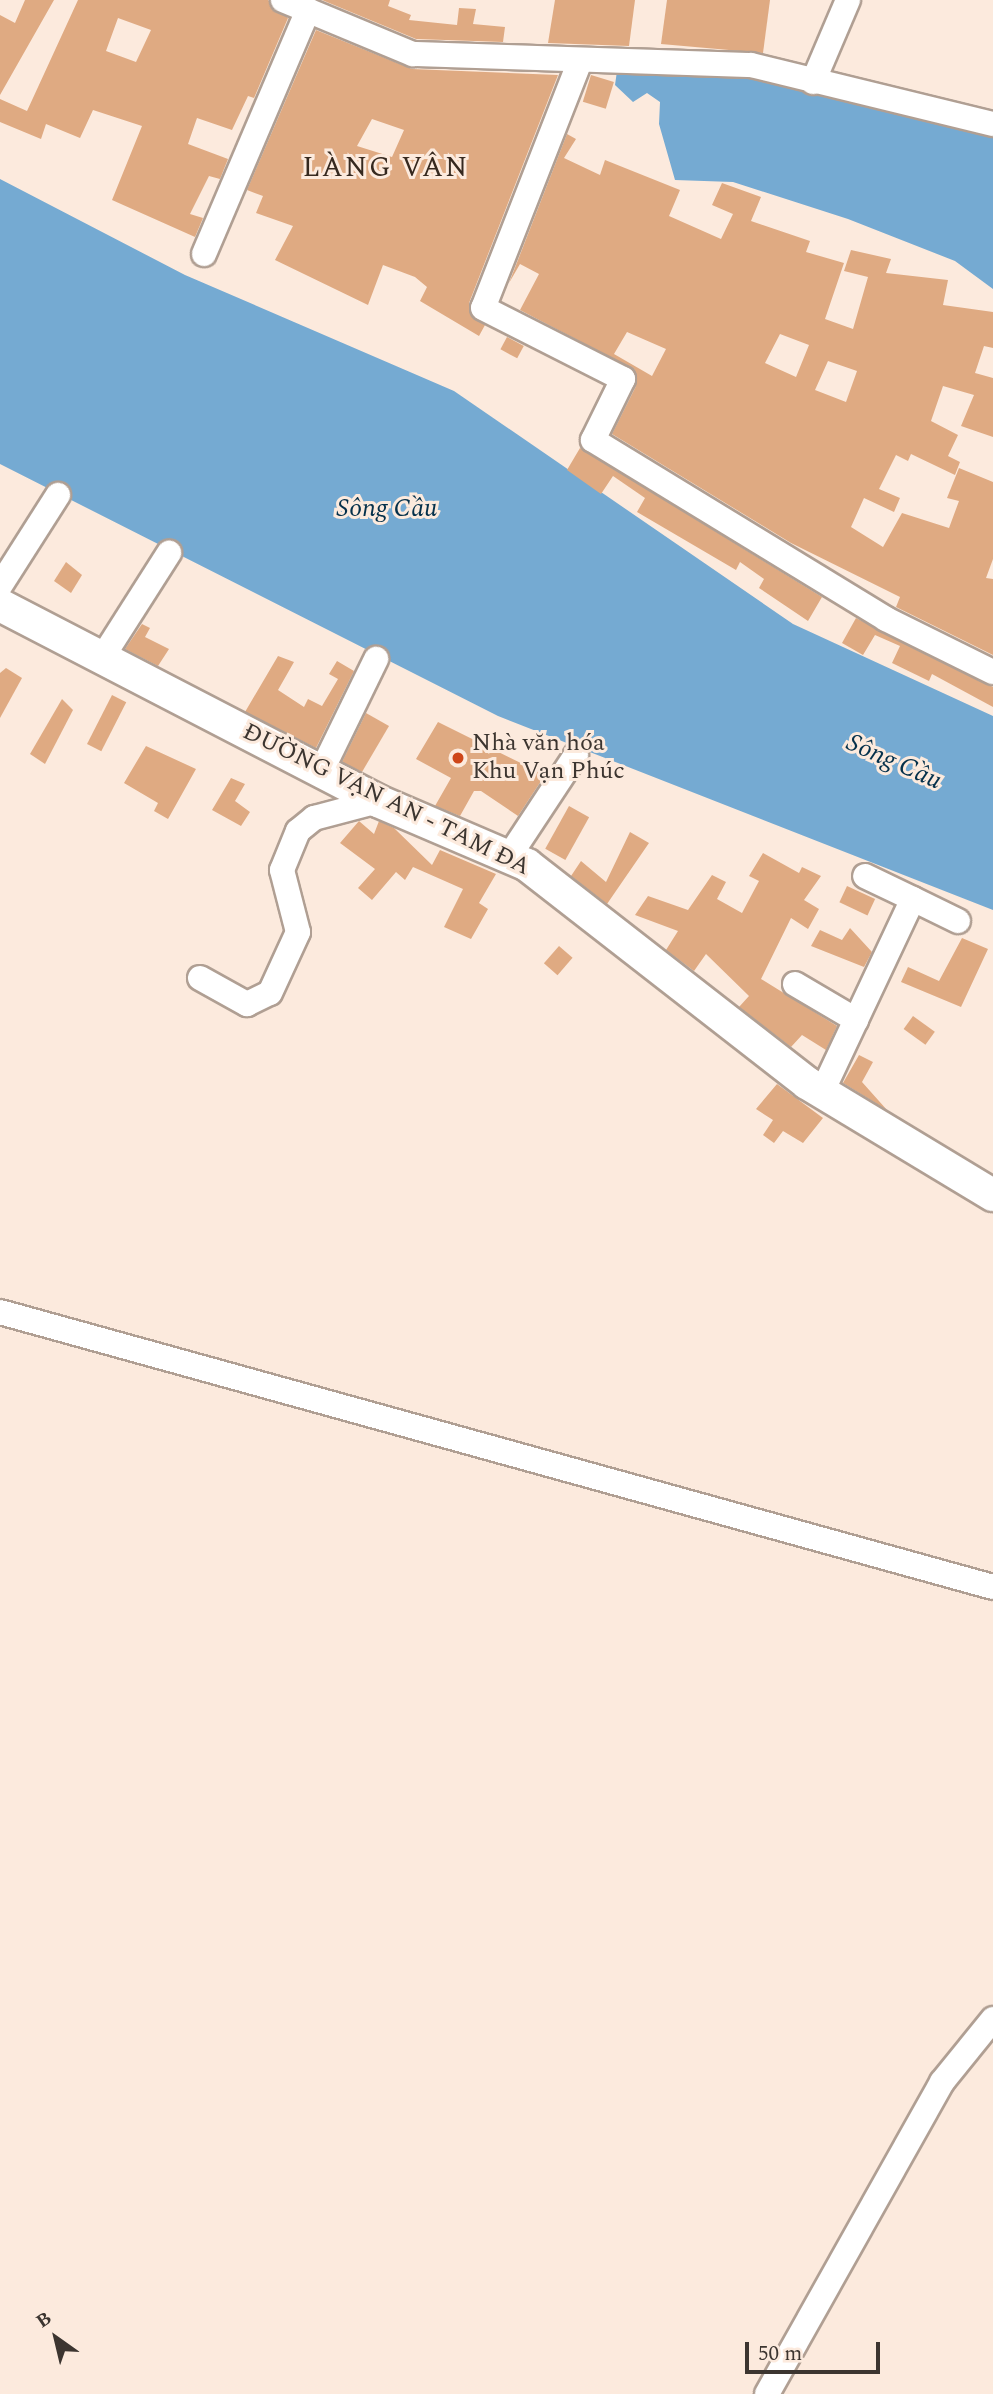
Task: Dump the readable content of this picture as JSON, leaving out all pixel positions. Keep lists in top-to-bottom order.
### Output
{
  "streets": {
    "main road": ["ĐƯỜNG VẠN AN - TAM ĐA"]
  },
  "districts": ["LÀNG VÂN"],
  "water": ["Sông Cầu"],
  "places": ["Nhà văn hóa Khu Vạn Phúc"],
  "scale_bar": "50 m",
  "north": "top left"
}
